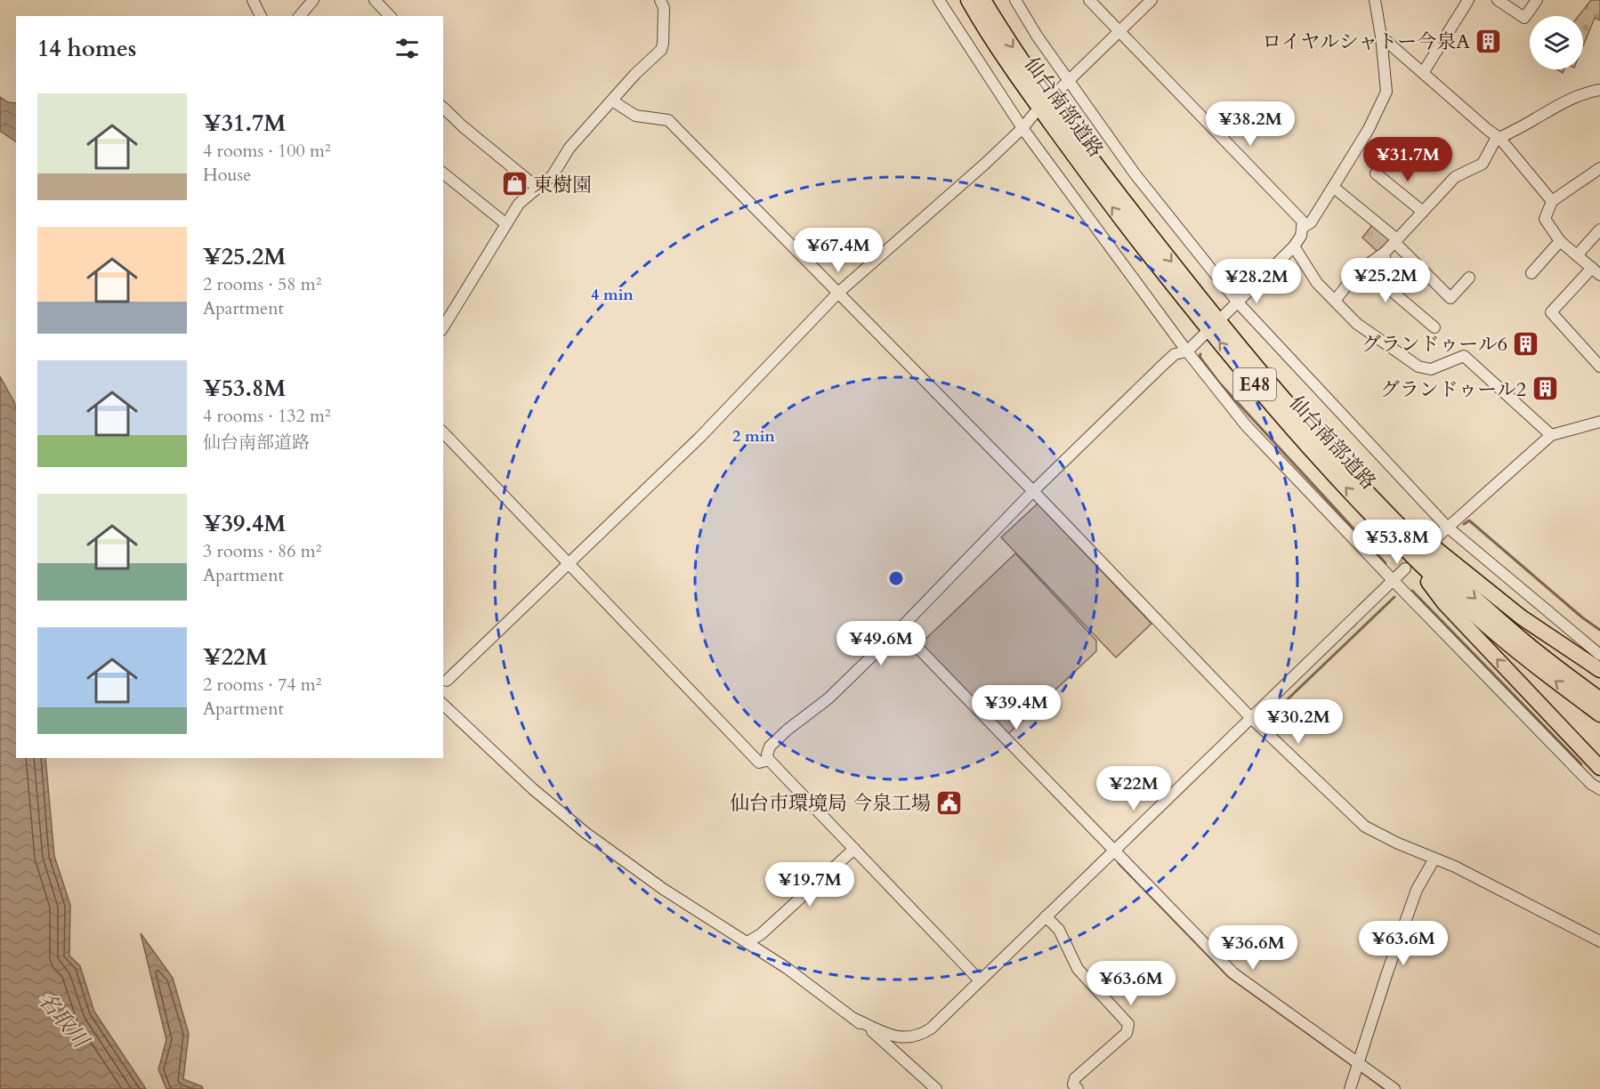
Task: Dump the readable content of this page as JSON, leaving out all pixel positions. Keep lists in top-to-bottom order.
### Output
{
  "streets": {
    "highway": ["仙台南部道路", "E48"]
  },
  "water": ["名取川"],
  "places": {
    "building": ["ロイヤルシャトー今泉A", "グランドゥール6", "グランドゥール2"],
    "shop": ["東樹園"],
    "public building": ["仙台市環境局 今泉工場"]
  },
  "page": {
    "heading": "14 homes",
    "list": [
      {
        "name": "¥31.7M",
        "note": "4 rooms · 100 m² · House"
      },
      {
        "name": "¥25.2M",
        "note": "2 rooms · 58 m² · Apartment"
      },
      {
        "name": "¥53.8M",
        "note": "4 rooms · 132 m² · 仙台南部道路"
      },
      {
        "name": "¥39.4M",
        "note": "3 rooms · 86 m² · Apartment"
      },
      {
        "name": "¥22M",
        "note": "2 rooms · 74 m² · Apartment"
      }
    ],
    "price": [
      "¥38.2M",
      "¥31.7M",
      "¥67.4M",
      "¥25.2M",
      "¥28.2M",
      "¥53.8M",
      "¥49.6M",
      "¥39.4M",
      "¥30.2M",
      "¥22M",
      "¥19.7M",
      "¥63.6M",
      "¥36.6M",
      "¥63.6M"
    ]
  },
  "rings": ["4 min", "2 min"]
}
